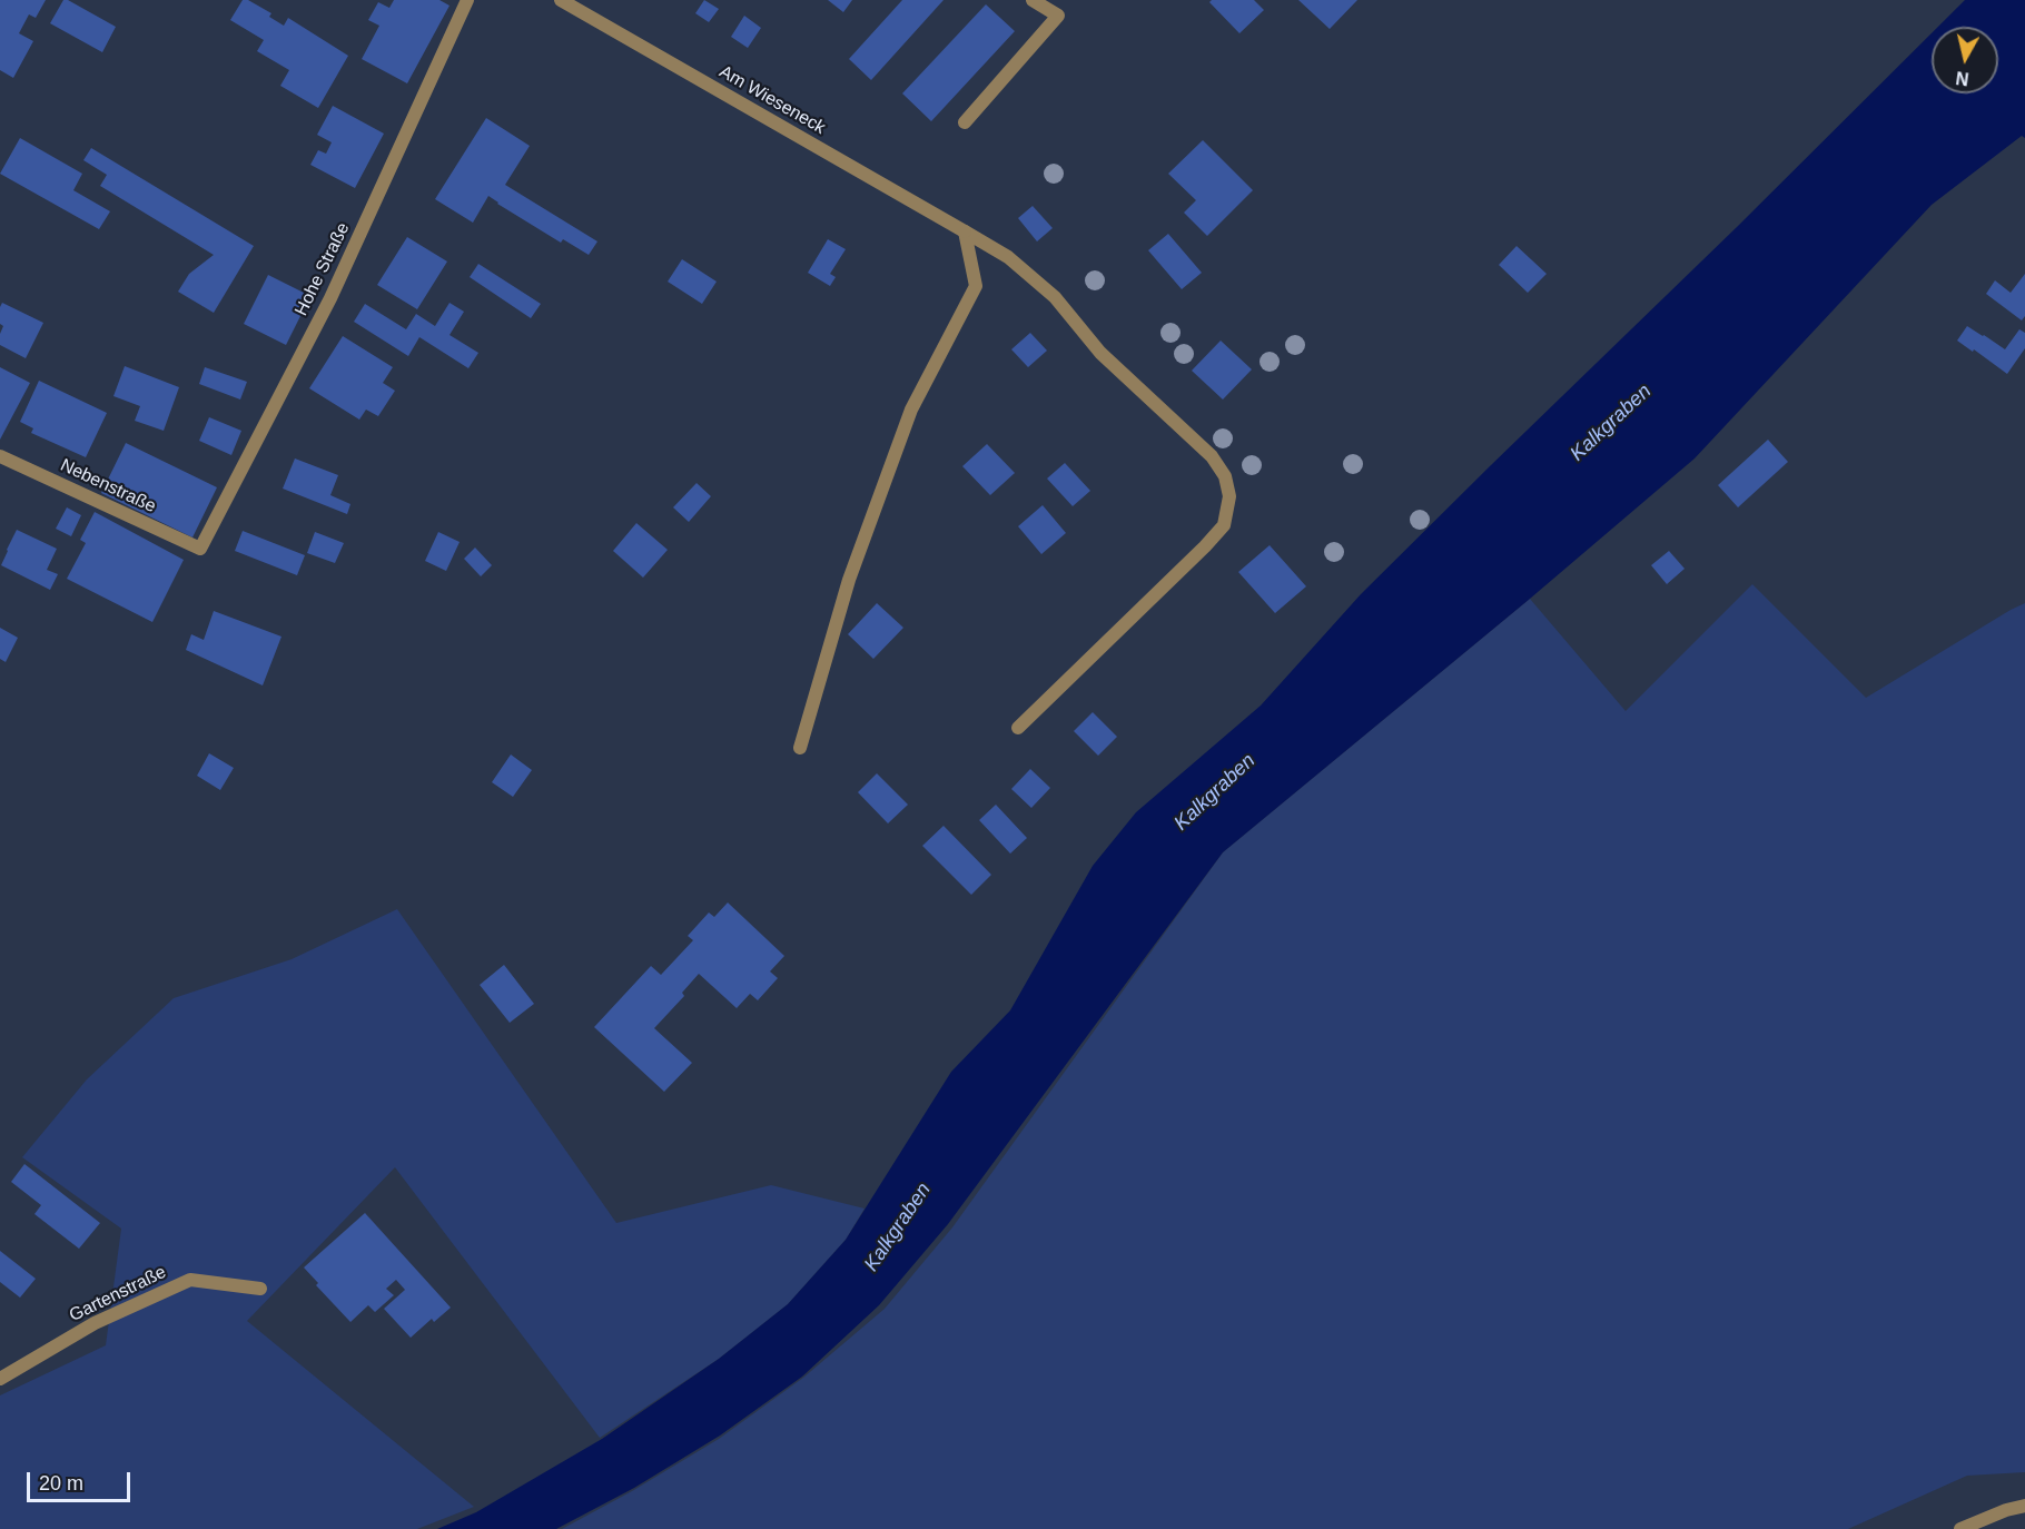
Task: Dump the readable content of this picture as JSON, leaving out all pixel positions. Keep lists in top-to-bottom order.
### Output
{
  "streets": {
    "street": [
      "Am Wieseneck",
      "Hohe Straße",
      "Nebenstraße",
      "Gartenstraße"
    ]
  },
  "crossings": [
    ["Hohe Straße", "Nebenstraße"]
  ],
  "water": ["Kalkgraben"],
  "scale_bar": "20 m",
  "north": "bottom"
}
